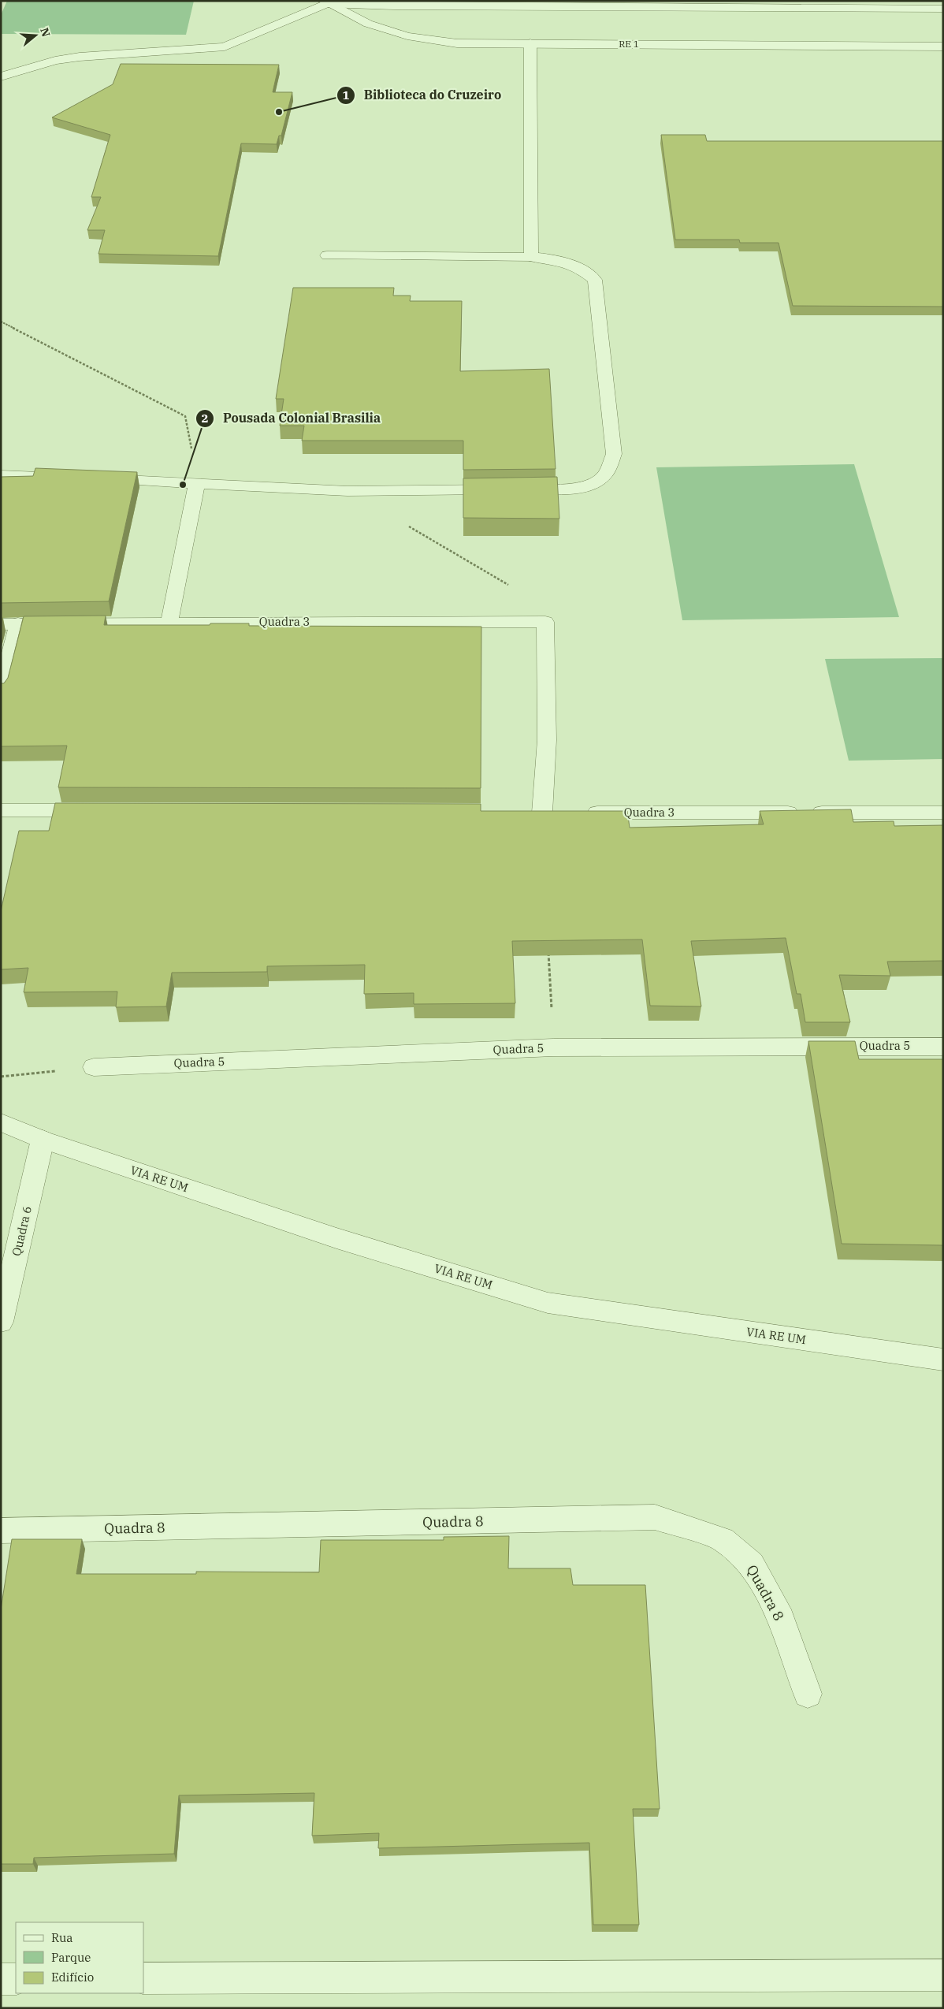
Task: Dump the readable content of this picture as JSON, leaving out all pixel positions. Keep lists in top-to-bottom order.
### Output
{
  "streets": {
    "street": [
      "RE 1",
      "Quadra 3",
      "Quadra 5",
      "VIA RE UM",
      "Quadra 6",
      "Quadra 8"
    ]
  },
  "crossings": [
    ["VIA RE UM", "Quadra 6"]
  ],
  "places": ["Biblioteca do Cruzeiro", "Pousada Colonial Brasilia"],
  "legend": ["Rua", "Parque", "Edifício"],
  "north": "right"
}
